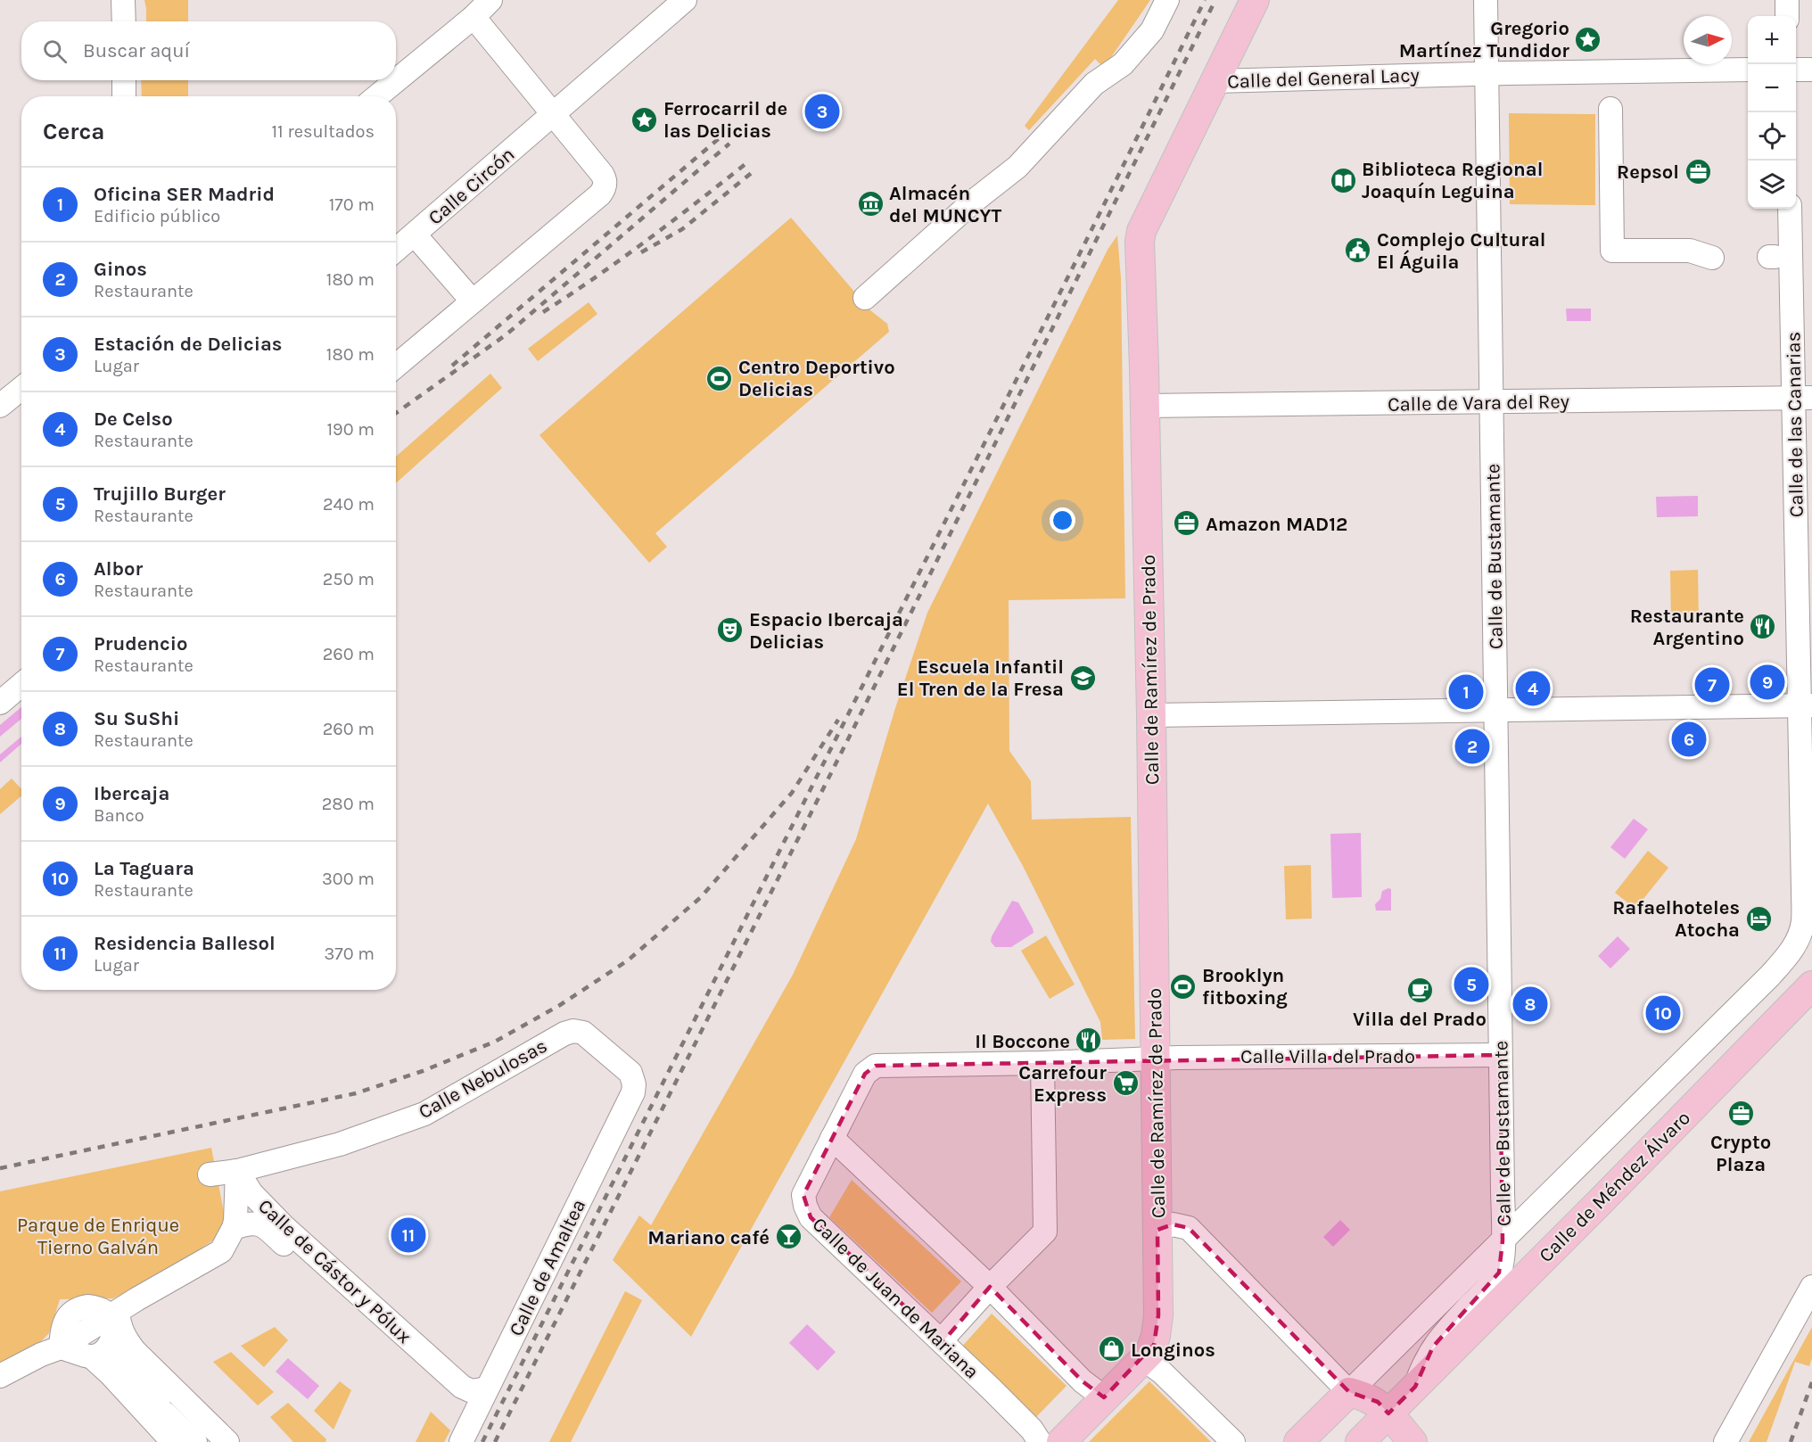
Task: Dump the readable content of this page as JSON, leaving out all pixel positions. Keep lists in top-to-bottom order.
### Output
{
  "streets": {
    "main road": ["Calle de Ramírez de Prado", "Calle de Méndez Álvaro"],
    "street": [
      "Calle del General Lacy",
      "Calle Circón",
      "Calle de Vara del Rey",
      "Calle de las Canarias",
      "Calle de Bustamante",
      "Calle Villa del Prado",
      "Calle Nebulosas",
      "Calle de Amaltea",
      "Calle de Cástor y Pólux",
      "Calle de Juan de Mariana"
    ]
  },
  "crossings": [
    ["Calle del General Lacy", "Calle de Bustamante"],
    ["Calle del General Lacy", "Calle de Ramírez de Prado"],
    ["Calle de Vara del Rey", "Calle de las Canarias"],
    ["Calle de Vara del Rey", "Calle de Bustamante"],
    ["Calle de Vara del Rey", "Calle de Ramírez de Prado"],
    ["Calle de las Canarias", "Calle de Méndez Álvaro"],
    ["Calle de Bustamante", "Calle Villa del Prado"],
    ["Calle de Bustamante", "Calle de Méndez Álvaro"],
    ["Calle de Ramírez de Prado", "Calle Villa del Prado"],
    ["Calle de Ramírez de Prado", "Calle de Juan de Mariana"],
    ["Calle Villa del Prado", "Calle de Juan de Mariana"],
    ["Calle Nebulosas", "Calle de Amaltea"],
    ["Calle Nebulosas", "Calle de Cástor y Pólux"],
    ["Calle de Amaltea", "Calle de Cástor y Pólux"]
  ],
  "parks": ["Parque de Enrique Tierno Galván"],
  "places": {
    "place": ["Gregorio Martínez Tundidor", "Ferrocarril de las Delicias"],
    "office": ["Repsol", "Amazon MAD12", "Crypto Plaza"],
    "library": ["Biblioteca Regional Joaquín Leguina"],
    "museum": ["Almacén del MUNCYT"],
    "public building": ["Complejo Cultural El Águila"],
    "sports": ["Centro Deportivo Delicias", "Brooklyn fitboxing"],
    "restaurant": ["Restaurante Argentino", "Il Boccone"],
    "theatre": ["Espacio Ibercaja Delicias"],
    "school or university": ["Escuela Infantil El Tren de la Fresa"],
    "hotel": ["Rafaelhoteles Atocha"],
    "cafe": ["Villa del Prado"],
    "supermarket": ["Carrefour Express"],
    "bar": ["Mariano café"],
    "shop": ["Longinos"]
  },
  "north": "right",
  "page": {
    "map_buttons": ["+", "−"],
    "search": "Buscar aquí",
    "pins": [
      "3",
      "9",
      "7",
      "4",
      "1",
      "6",
      "2",
      "5",
      "8",
      "10",
      "11"
    ],
    "heading": ["Cerca", "11 resultados"],
    "list": [
      {
        "mark": "1",
        "name": "Oficina SER Madrid",
        "note": "Edificio público",
        "value": "170 m"
      },
      {
        "mark": "2",
        "name": "Ginos",
        "note": "Restaurante",
        "value": "180 m"
      },
      {
        "mark": "3",
        "name": "Estación de Delicias",
        "note": "Lugar",
        "value": "180 m"
      },
      {
        "mark": "4",
        "name": "De Celso",
        "note": "Restaurante",
        "value": "190 m"
      },
      {
        "mark": "5",
        "name": "Trujillo Burger",
        "note": "Restaurante",
        "value": "240 m"
      },
      {
        "mark": "6",
        "name": "Albor",
        "note": "Restaurante",
        "value": "250 m"
      },
      {
        "mark": "7",
        "name": "Prudencio",
        "note": "Restaurante",
        "value": "260 m"
      },
      {
        "mark": "8",
        "name": "Su SuShi",
        "note": "Restaurante",
        "value": "260 m"
      },
      {
        "mark": "9",
        "name": "Ibercaja",
        "note": "Banco",
        "value": "280 m"
      },
      {
        "mark": "10",
        "name": "La Taguara",
        "note": "Restaurante",
        "value": "300 m"
      },
      {
        "mark": "11",
        "name": "Residencia Ballesol",
        "note": "Lugar",
        "value": "370 m"
      }
    ]
  }
}
